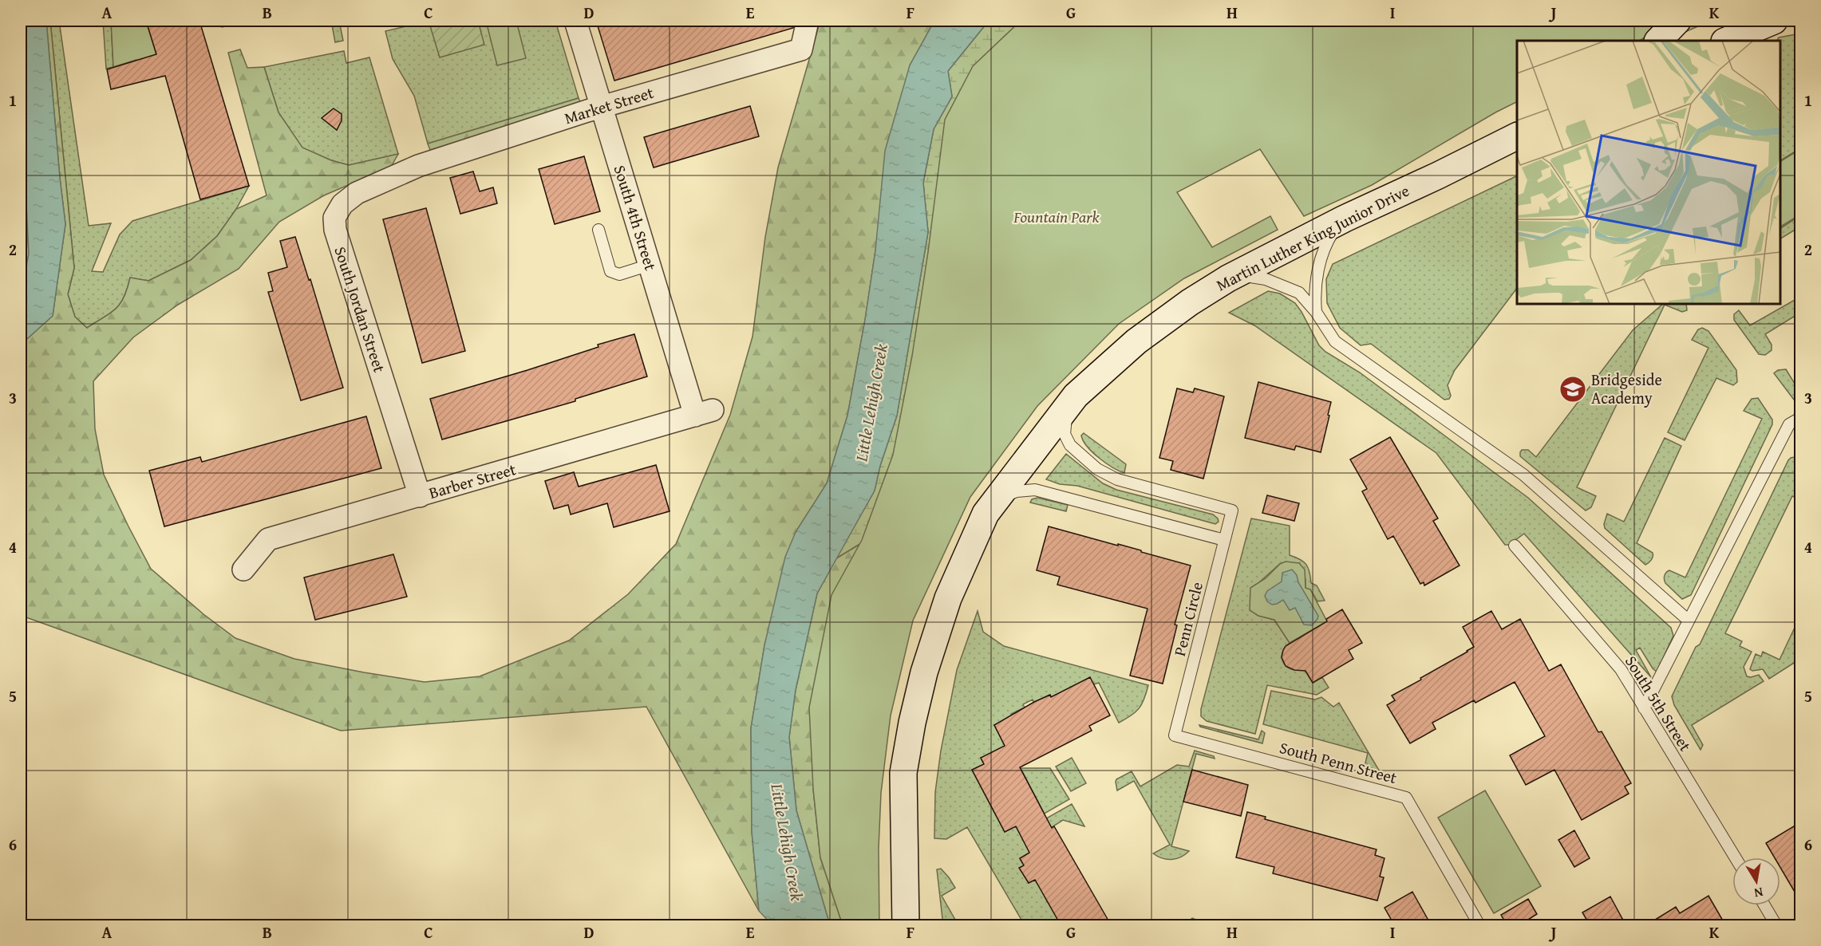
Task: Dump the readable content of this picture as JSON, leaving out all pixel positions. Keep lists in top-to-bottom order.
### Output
{
  "streets": {
    "main road": ["Martin Luther King Junior Drive"],
    "street": [
      "Market Street",
      "South 4th Street",
      "South Jordan Street",
      "Barber Street"
    ],
    "lane": ["Penn Circle", "South 5th Street", "South Penn Street"]
  },
  "crossings": [
    ["Market Street", "South 4th Street"],
    ["Market Street", "South Jordan Street"],
    ["South 4th Street", "Barber Street"],
    ["Martin Luther King Junior Drive", "Penn Circle"],
    ["South Jordan Street", "Barber Street"],
    ["Penn Circle", "South Penn Street"]
  ],
  "water": ["Little Lehigh Creek"],
  "parks": ["Fountain Park"],
  "places": {
    "school or university": ["Bridgeside Academy"]
  },
  "north": "bottom",
  "grid": {
    "columns": [
      "A",
      "B",
      "C",
      "D",
      "E",
      "F",
      "G",
      "H",
      "I",
      "J",
      "K"
    ],
    "rows": [
      "1",
      "2",
      "3",
      "4",
      "5",
      "6"
    ]
  }
}
